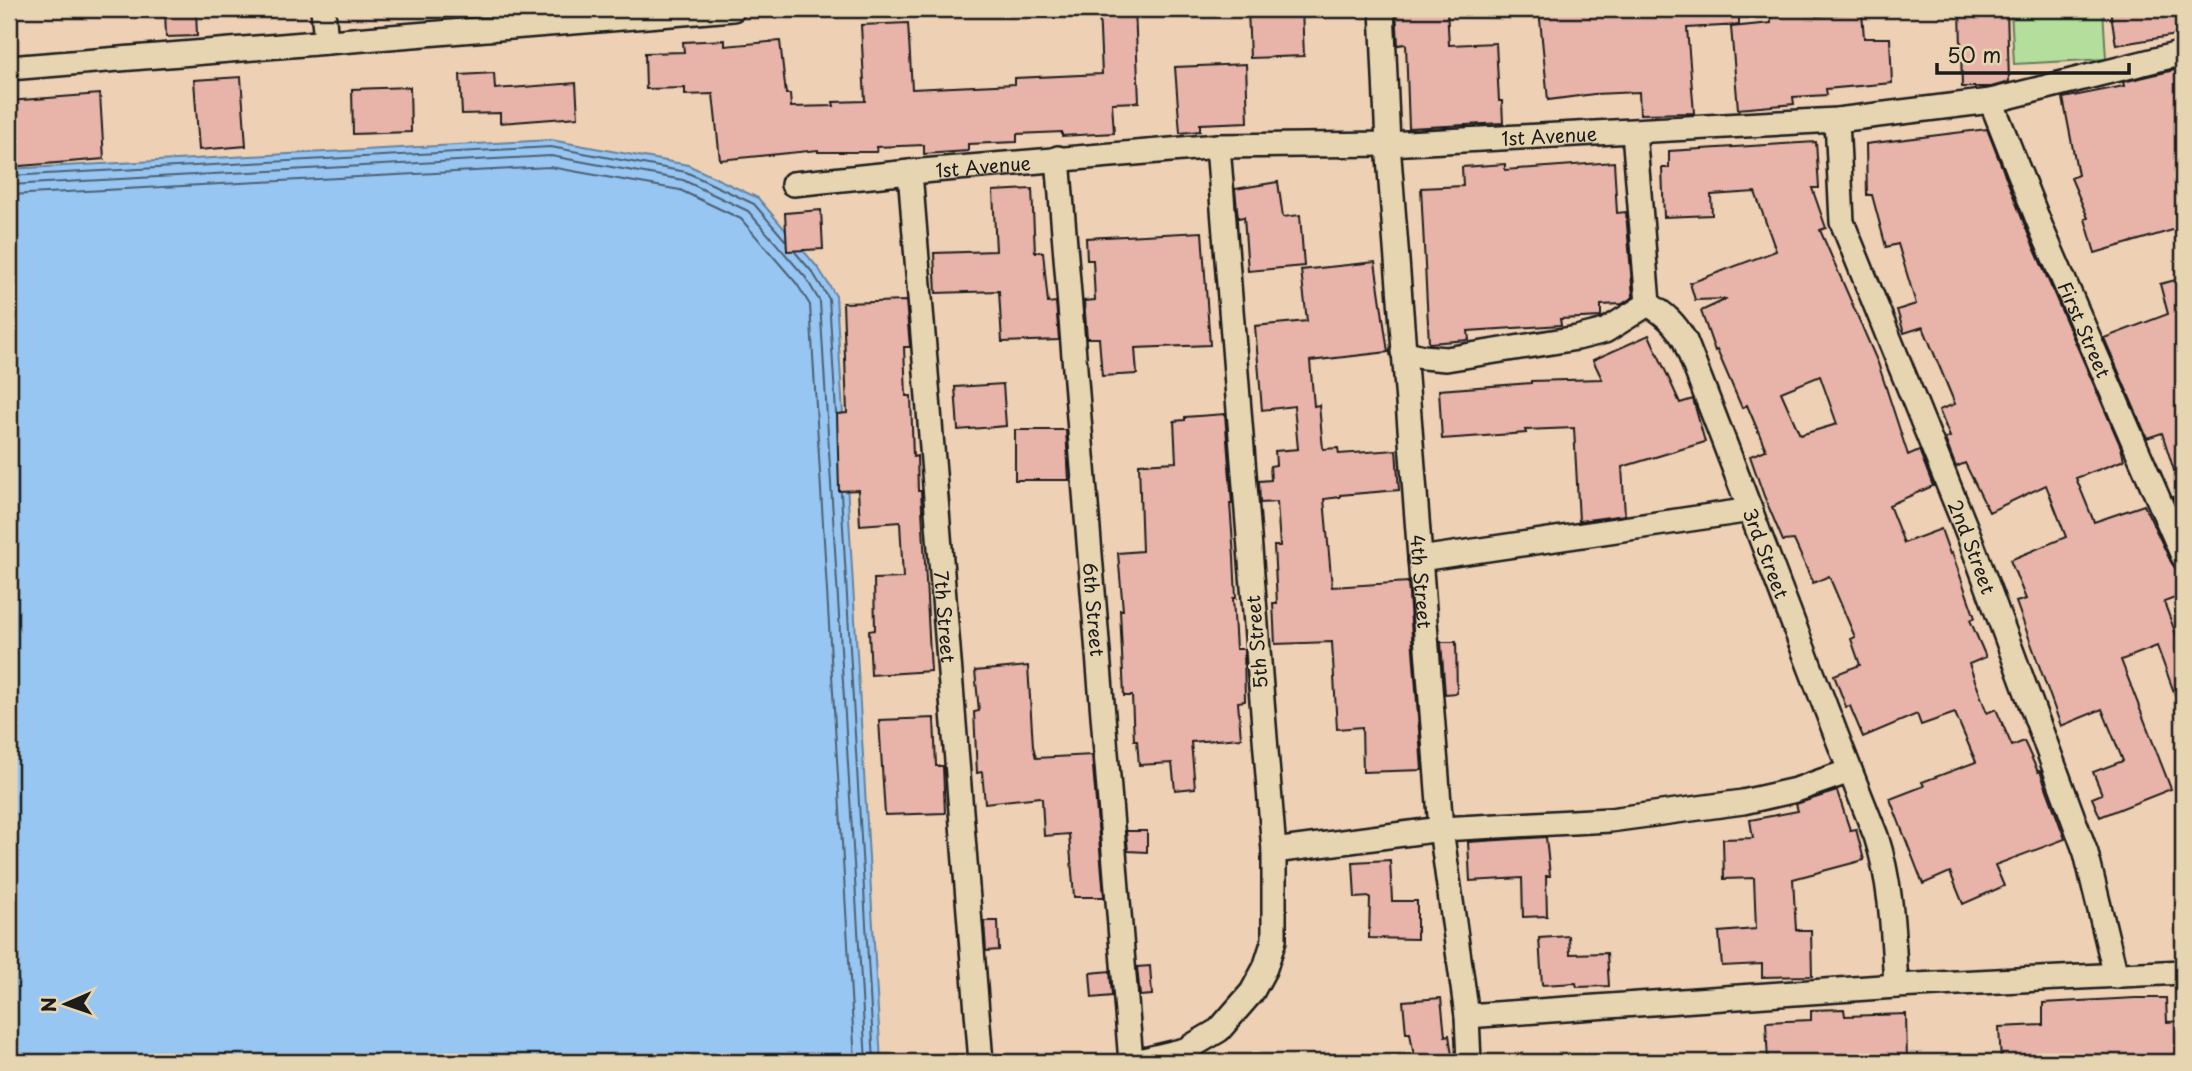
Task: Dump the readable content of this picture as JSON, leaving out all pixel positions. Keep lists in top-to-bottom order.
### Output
{
  "streets": {
    "street": [
      "1st Avenue",
      "First Street",
      "2nd Street",
      "3rd Street",
      "4th Street",
      "6th Street",
      "7th Street",
      "5th Street"
    ]
  },
  "crossings": [
    ["1st Avenue", "First Street"],
    ["1st Avenue", "2nd Street"],
    ["1st Avenue", "4th Street"],
    ["1st Avenue", "6th Street"],
    ["1st Avenue", "7th Street"],
    ["1st Avenue", "5th Street"],
    ["6th Street", "5th Street"]
  ],
  "scale_bar": "50 m",
  "north": "left"
}
